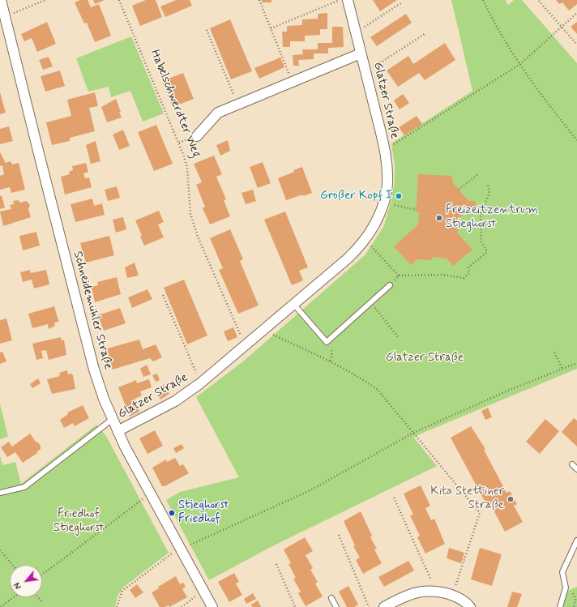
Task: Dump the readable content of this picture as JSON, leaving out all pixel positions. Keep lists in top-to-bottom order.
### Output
{
  "streets": {
    "street": ["Glatzer Straße", "Habelschwerdter Weg", "Schneidemühler Straße"]
  },
  "crossings": [
    ["Glatzer Straße", "Habelschwerdter Weg"],
    ["Glatzer Straße", "Schneidemühler Straße"]
  ],
  "parks": ["Glatzer Straße", "Friedhof Stieghorst"],
  "places": [
    "Großer Kopf I",
    "Freizeitzentrum Stieghorst",
    "Kita Stettiner Straße",
    "Stieghorst Friedhof"
  ],
  "north": "bottom left"
}
